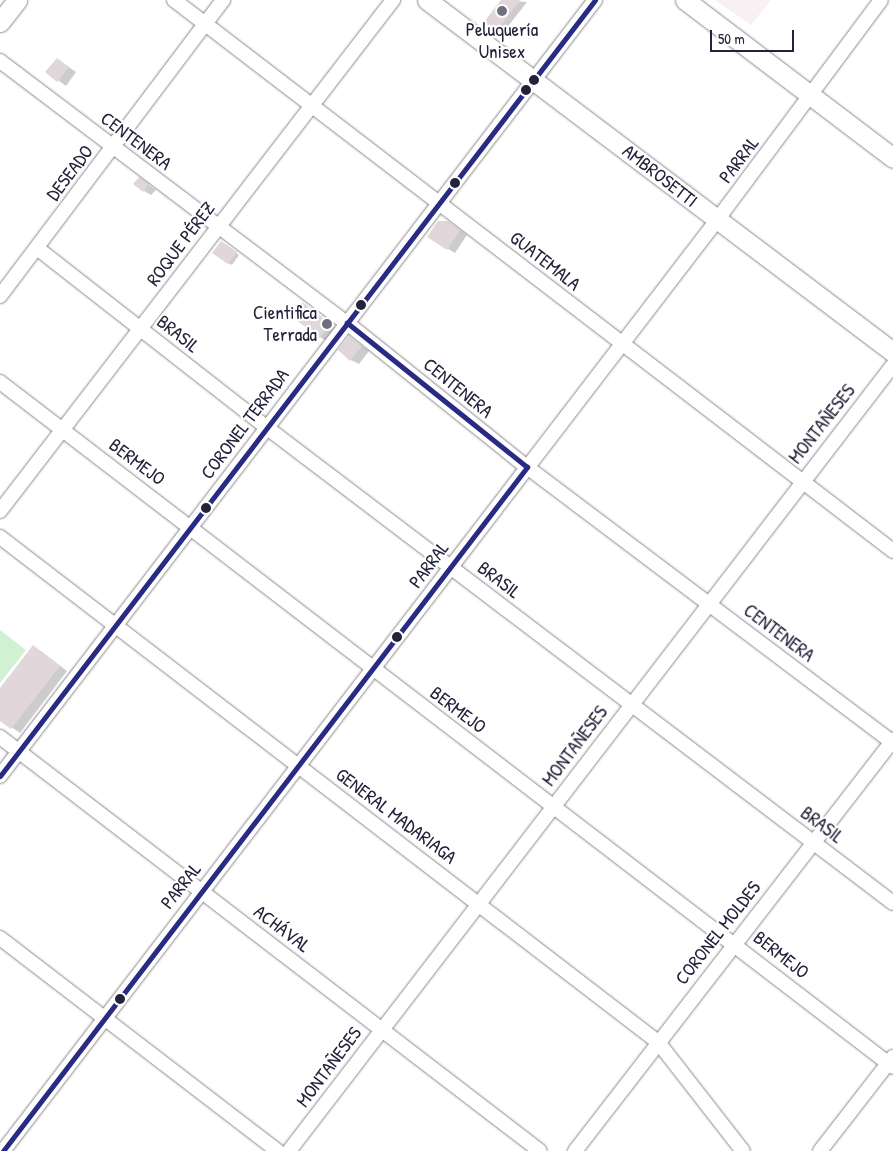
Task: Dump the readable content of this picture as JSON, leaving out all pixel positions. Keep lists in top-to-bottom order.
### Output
{
  "streets": {
    "street": [
      "CENTENERA",
      "PARRAL",
      "DESEADO",
      "AMBROSETTI",
      "ROQUE PÉREZ",
      "GUATEMALA",
      "BRASIL",
      "CORONEL TERRADA",
      "MONTAÑESES",
      "BERMEJO",
      "GENERAL MADARIAGA",
      "ACHÁVAL",
      "CORONEL MOLDES"
    ]
  },
  "crossings": [
    ["CENTENERA", "PARRAL"],
    ["CENTENERA", "DESEADO"],
    ["CENTENERA", "ROQUE PÉREZ"],
    ["CENTENERA", "CORONEL TERRADA"],
    ["CENTENERA", "MONTAÑESES"],
    ["CENTENERA", "CORONEL MOLDES"],
    ["PARRAL", "AMBROSETTI"],
    ["PARRAL", "GUATEMALA"],
    ["PARRAL", "BRASIL"],
    ["PARRAL", "BERMEJO"],
    ["PARRAL", "GENERAL MADARIAGA"],
    ["PARRAL", "ACHÁVAL"],
    ["DESEADO", "GUATEMALA"],
    ["DESEADO", "BRASIL"],
    ["AMBROSETTI", "CORONEL TERRADA"],
    ["ROQUE PÉREZ", "GUATEMALA"],
    ["ROQUE PÉREZ", "BRASIL"],
    ["ROQUE PÉREZ", "BERMEJO"],
    ["GUATEMALA", "CORONEL TERRADA"],
    ["GUATEMALA", "MONTAÑESES"],
    ["BRASIL", "CORONEL TERRADA"],
    ["BRASIL", "MONTAÑESES"],
    ["BRASIL", "CORONEL MOLDES"],
    ["CORONEL TERRADA", "BERMEJO"],
    ["CORONEL TERRADA", "GENERAL MADARIAGA"],
    ["CORONEL TERRADA", "ACHÁVAL"],
    ["MONTAÑESES", "BERMEJO"],
    ["MONTAÑESES", "GENERAL MADARIAGA"],
    ["MONTAÑESES", "ACHÁVAL"],
    ["BERMEJO", "CORONEL MOLDES"],
    ["GENERAL MADARIAGA", "CORONEL MOLDES"]
  ],
  "places": ["Peluquería Unisex", "Cientifica Terrada"],
  "scale_bar": "50 m"
}
